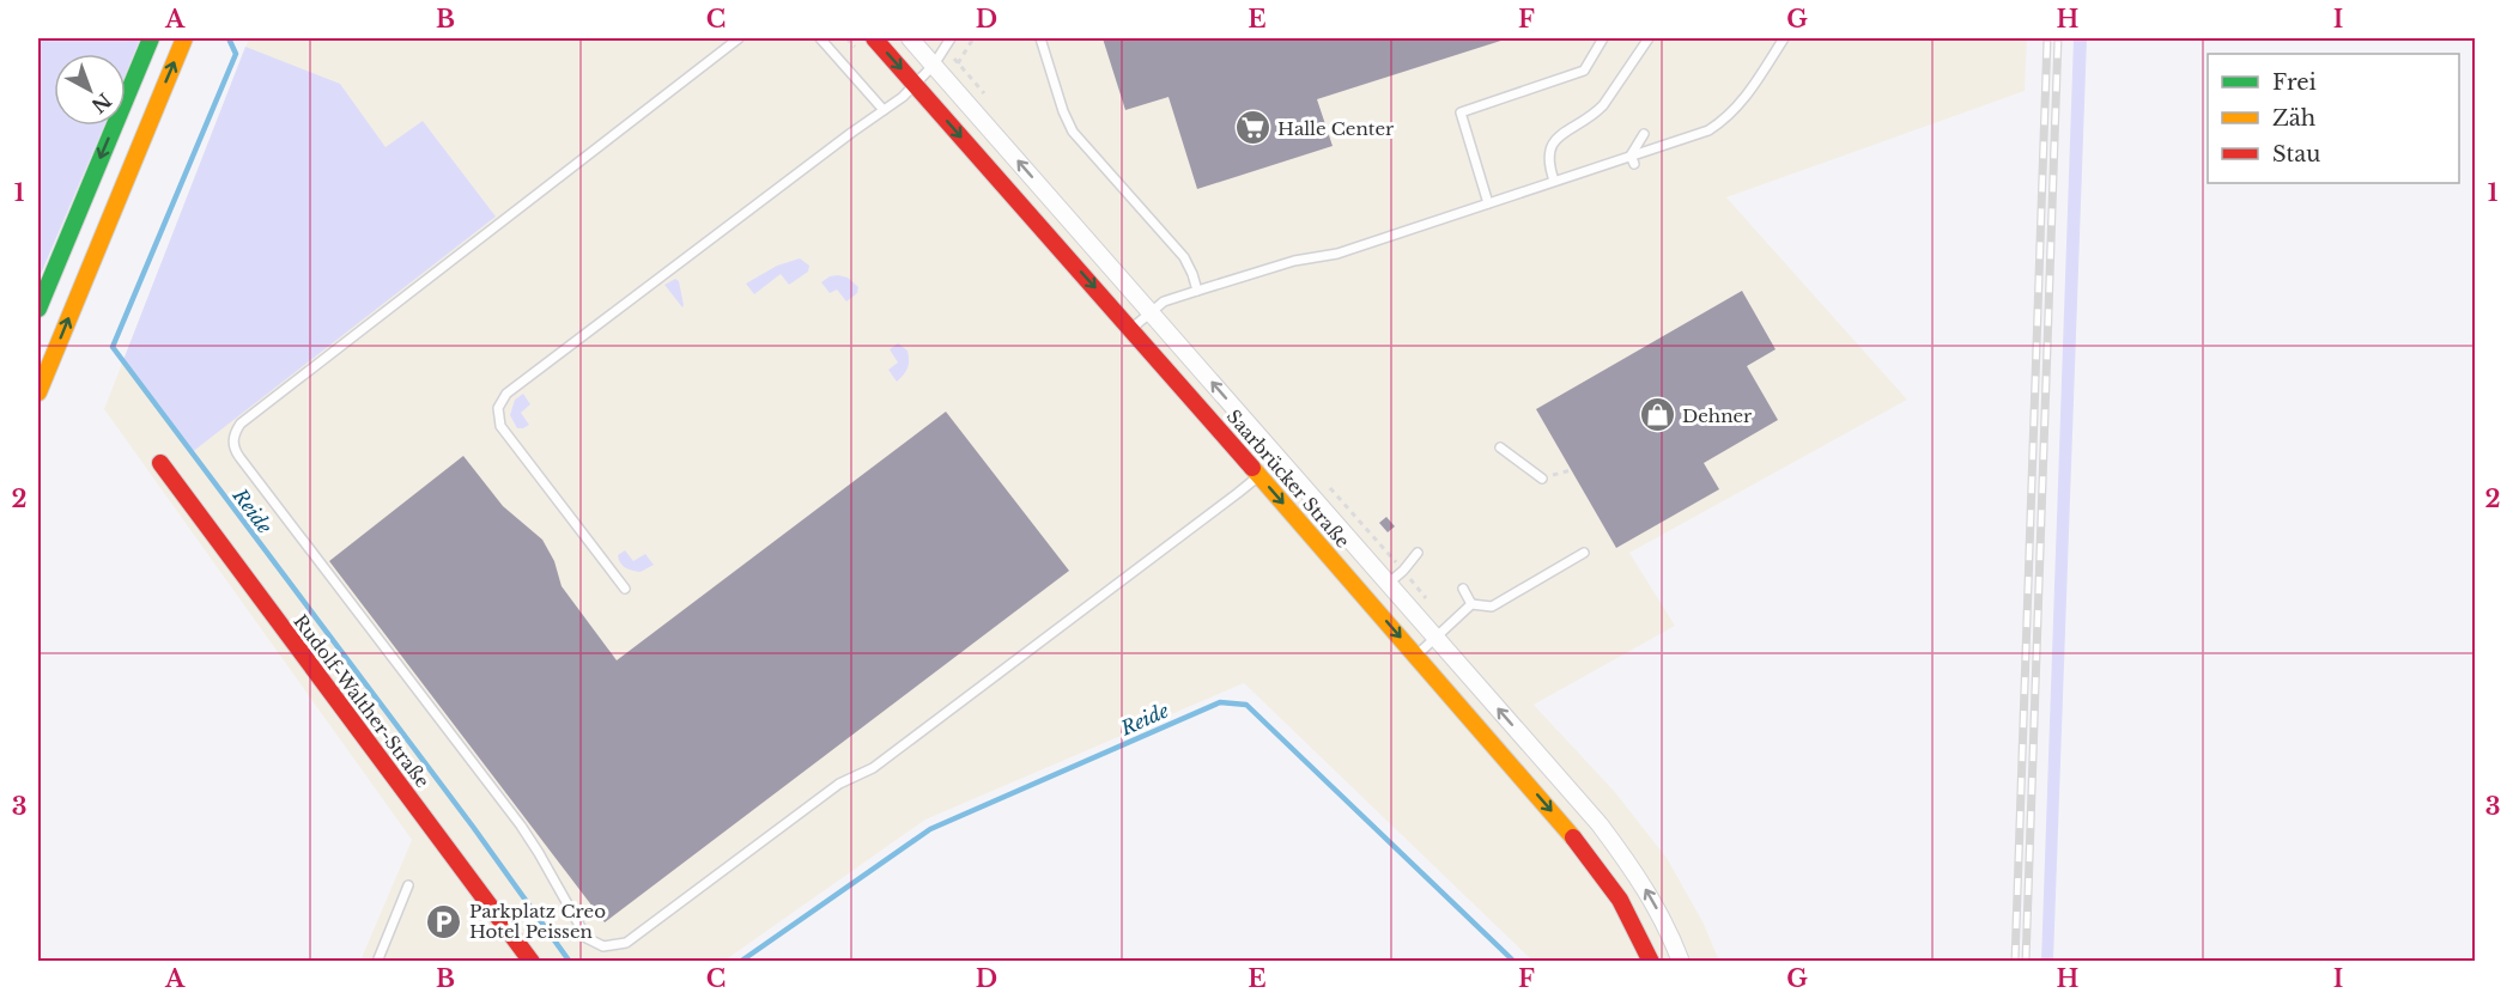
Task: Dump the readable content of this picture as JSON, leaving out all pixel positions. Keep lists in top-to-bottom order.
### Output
{
  "streets": {
    "street": ["Saarbrücker Straße", "Rudolf-Walther-Straße"]
  },
  "water": ["Reide"],
  "places": {
    "supermarket": ["Halle Center"],
    "shop": ["Dehner"],
    "parking": ["Parkplatz Creo Hotel Peissen"]
  },
  "legend": ["Frei", "Zäh", "Stau"],
  "north": "bottom right",
  "grid": {
    "columns": [
      "A",
      "B",
      "C",
      "D",
      "E",
      "F",
      "G",
      "H",
      "I"
    ],
    "rows": ["1", "2", "3"]
  }
}
